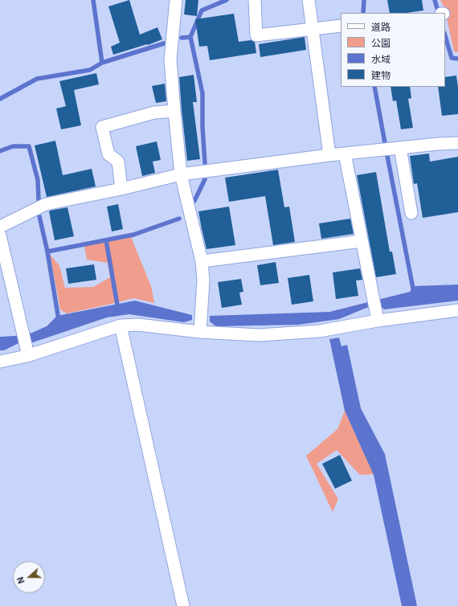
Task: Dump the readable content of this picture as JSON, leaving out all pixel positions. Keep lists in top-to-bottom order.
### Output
{
  "legend": [
    "道路",
    "公園",
    "水域",
    "建物"
  ],
  "north": "left"
}
